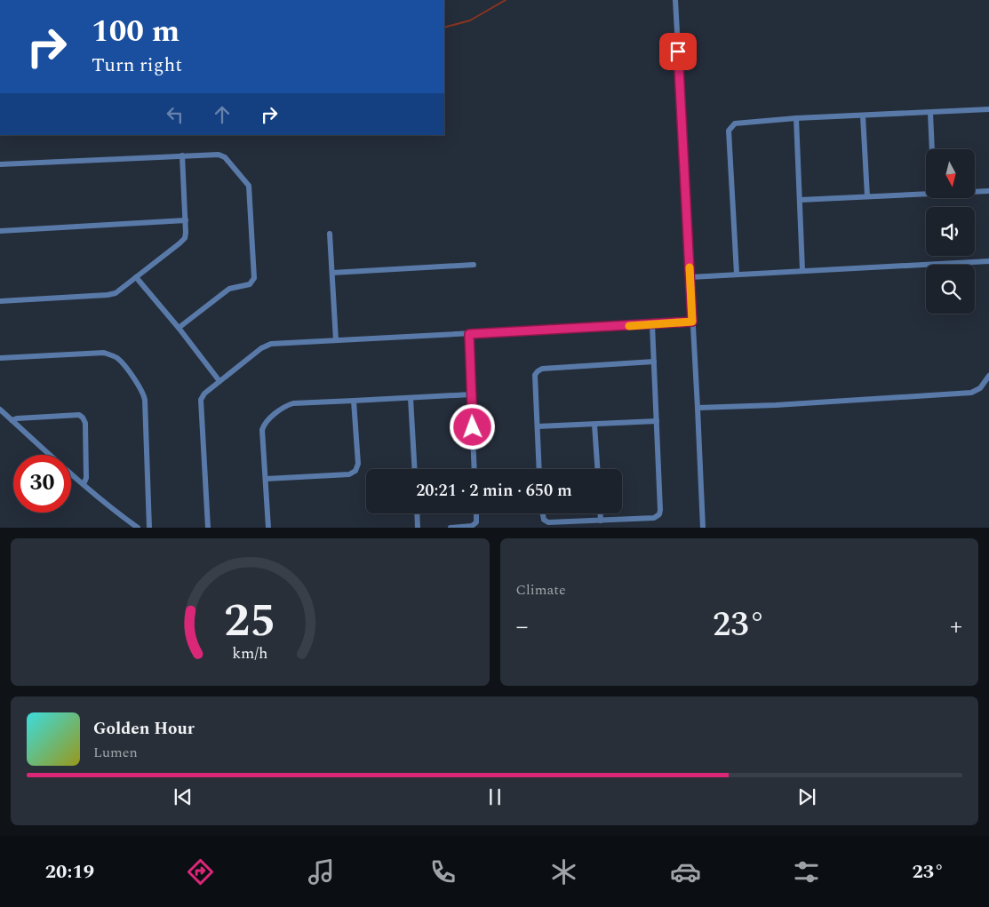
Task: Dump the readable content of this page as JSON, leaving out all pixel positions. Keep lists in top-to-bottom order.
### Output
{
  "north": "bottom",
  "page": {
    "turn": ["100 m", "Turn right"],
    "limit": "30",
    "trip": "20:21 · 2 min · 650 m",
    "tile": "Climate",
    "heat": ["−", "23°", "+"],
    "song": ["Golden Hour", "Lumen"],
    "tabs": ["20:19", "23°"],
    "gauge": ["25", "km/h"]
  }
}
